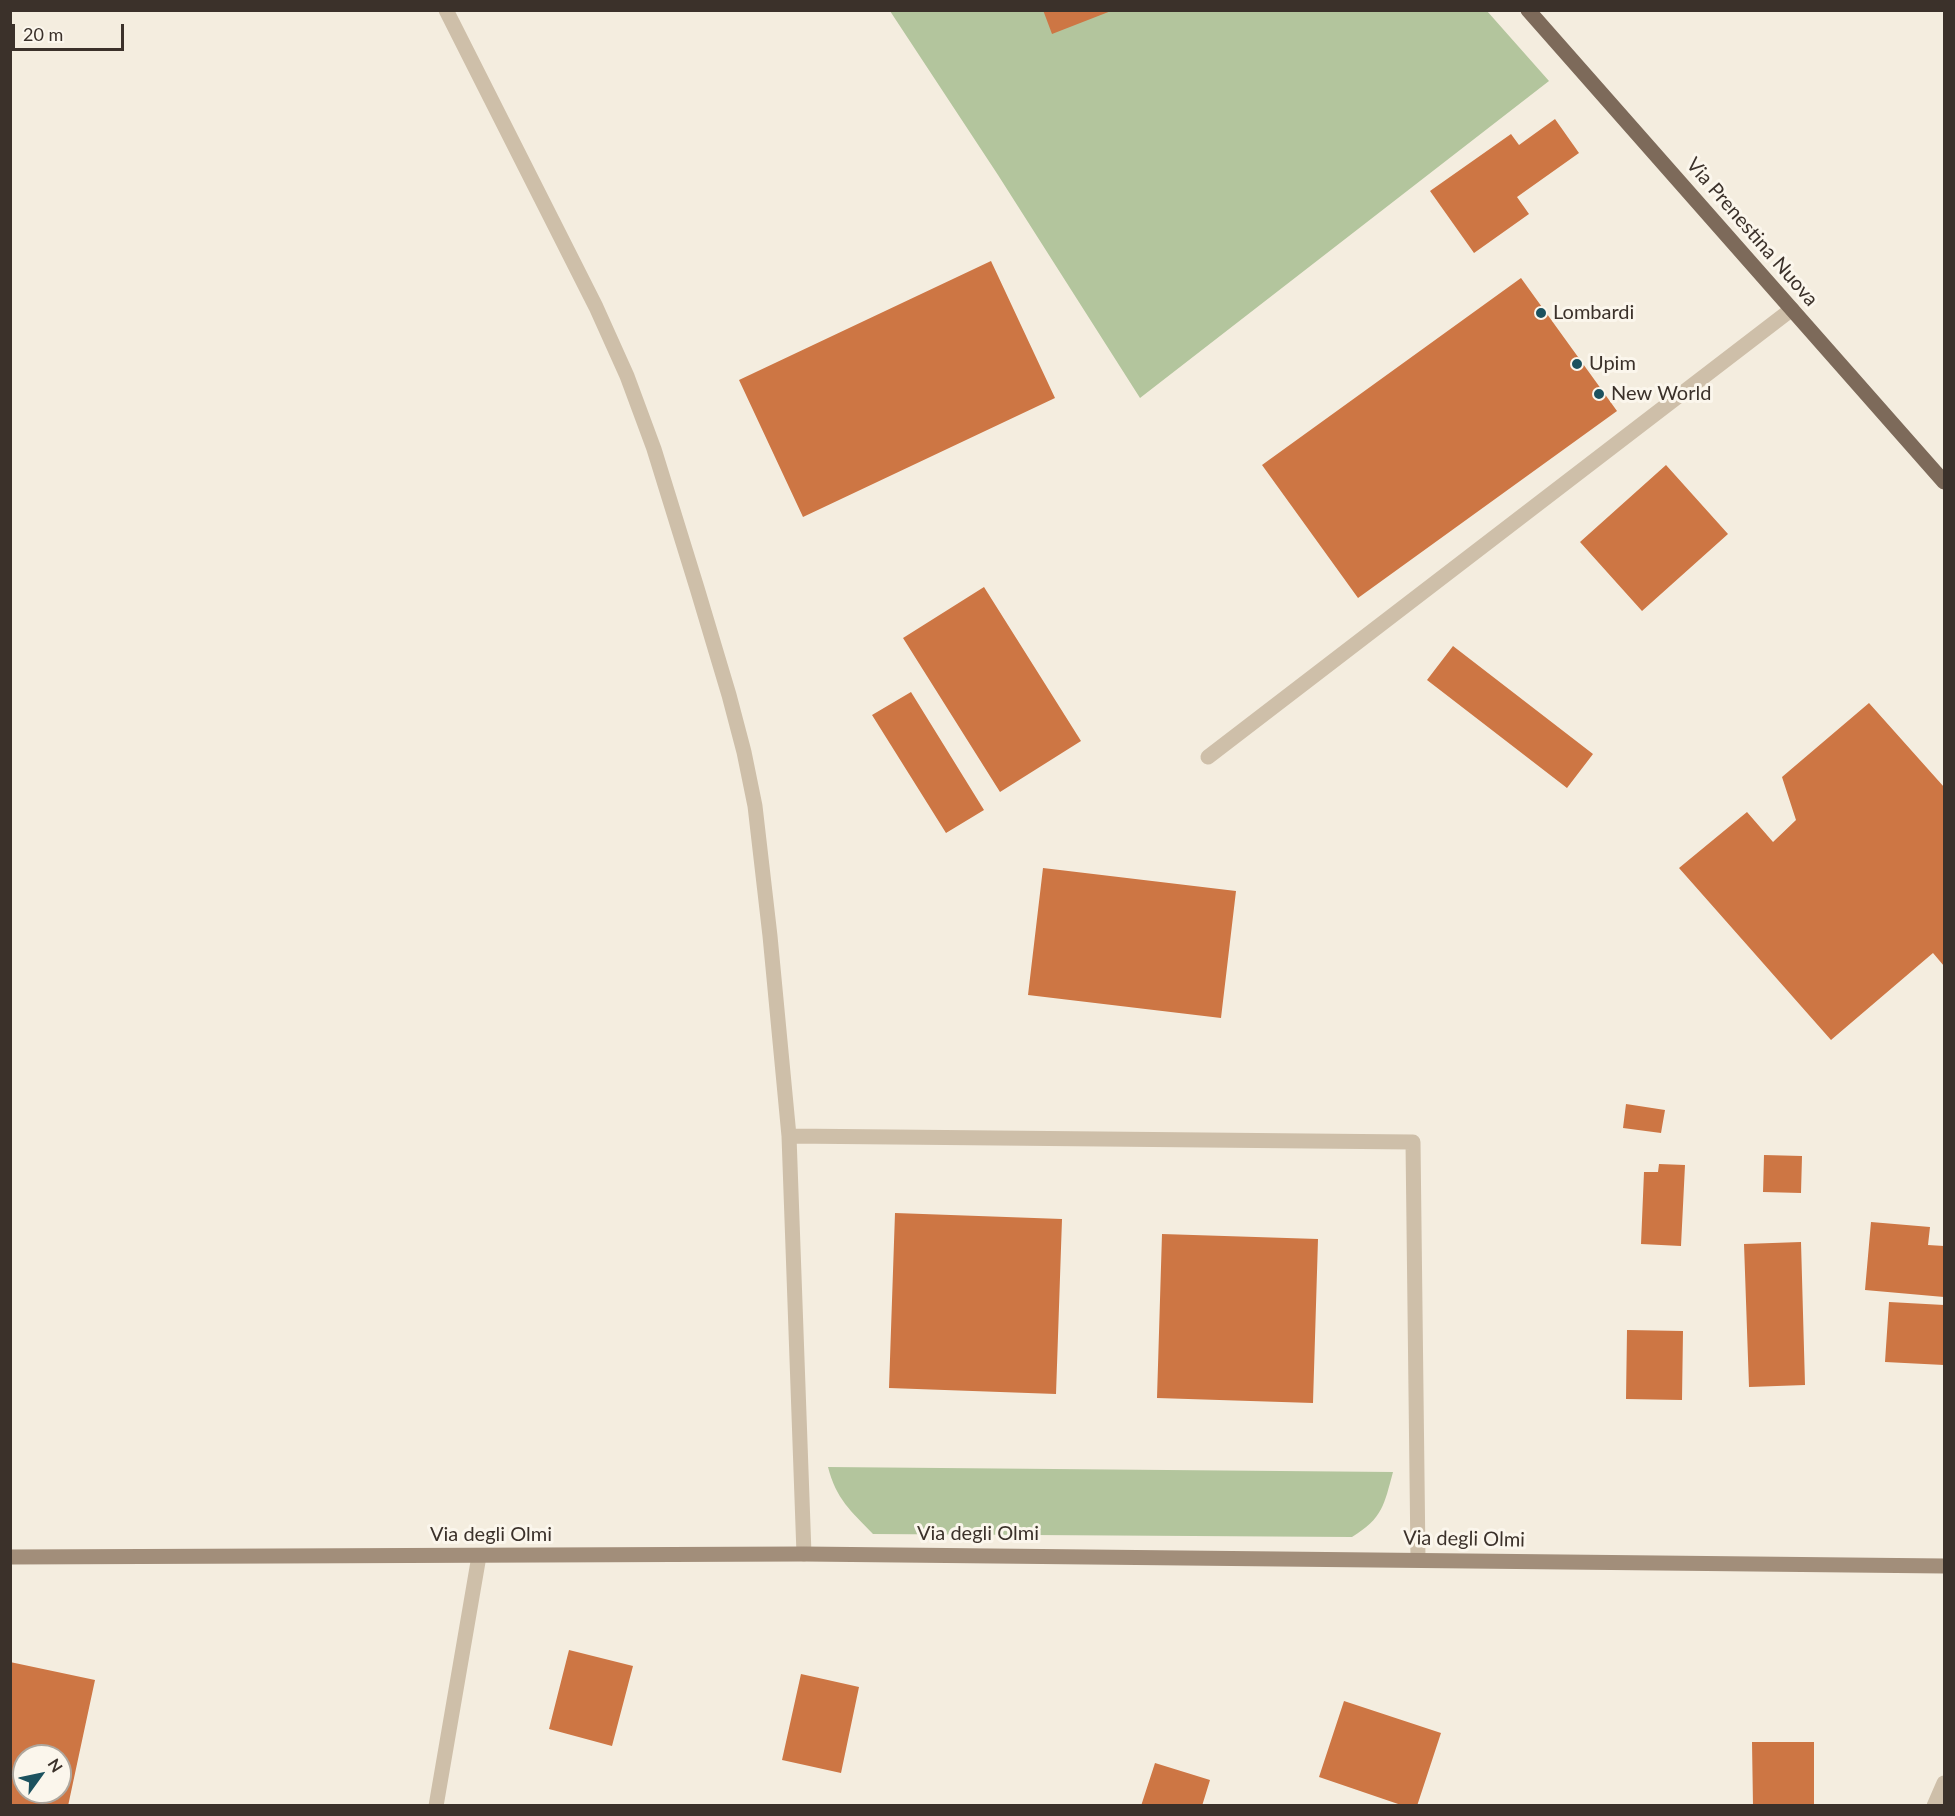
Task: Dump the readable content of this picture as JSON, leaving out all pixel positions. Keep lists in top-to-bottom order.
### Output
{
  "streets": {
    "main road": ["Via Prenestina Nuova"],
    "street": ["Via degli Olmi"]
  },
  "places": ["Lombardi", "Upim", "New World"],
  "scale_bar": "20 m",
  "north": "top right"
}
